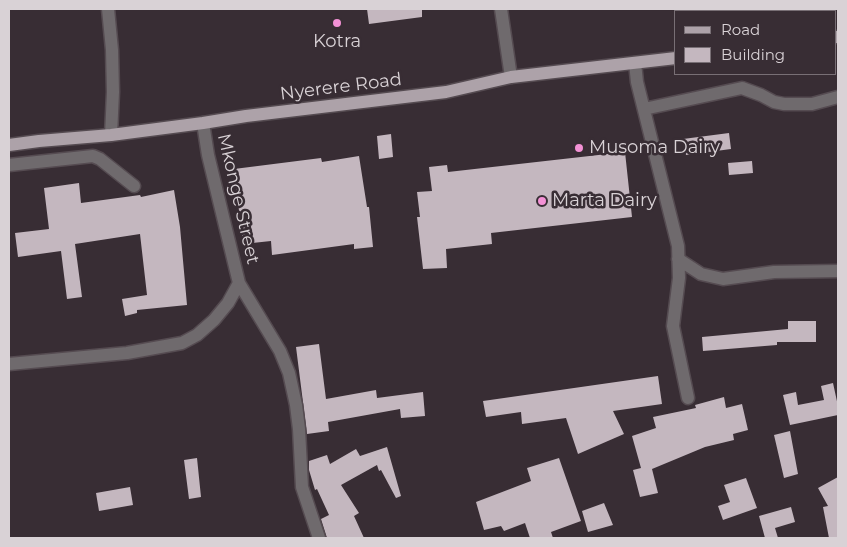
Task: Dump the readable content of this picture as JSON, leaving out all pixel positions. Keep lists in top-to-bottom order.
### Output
{
  "streets": {
    "main road": ["Nyerere Road"],
    "street": ["Mkonge Street"]
  },
  "crossings": [
    ["Nyerere Road", "Mkonge Street"]
  ],
  "places": ["Kotra", "Musoma Dairy", "Marta Dairy"],
  "legend": ["Road", "Building"]
}
